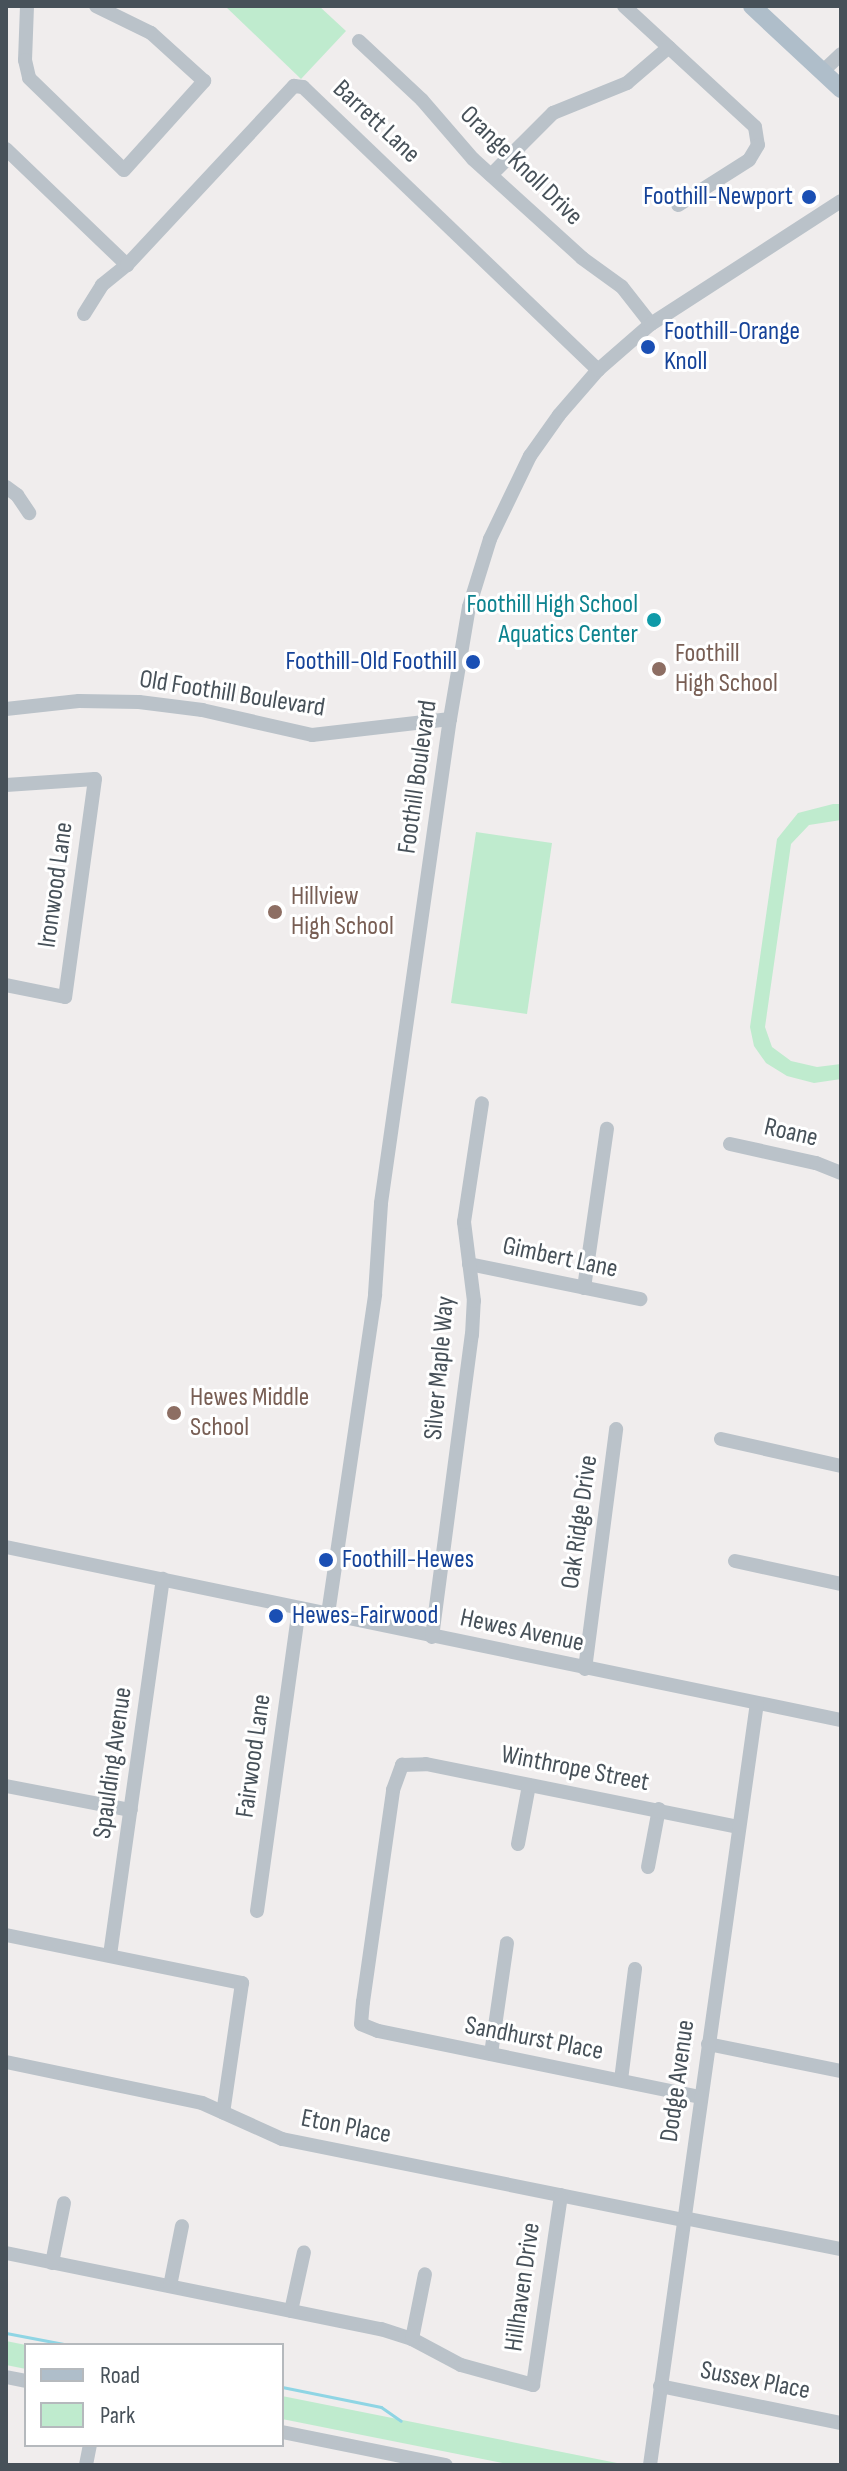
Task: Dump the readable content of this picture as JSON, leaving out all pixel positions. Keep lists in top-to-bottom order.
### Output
{
  "streets": {
    "street": [
      "Barrett Lane",
      "Orange Knoll Drive",
      "Old Foothill Boulevard",
      "Foothill Boulevard",
      "Ironwood Lane",
      "Roane",
      "Gimbert Lane",
      "Silver Maple Way",
      "Oak Ridge Drive",
      "Hewes Avenue",
      "Fairwood Lane",
      "Spaulding Avenue",
      "Winthrope Street",
      "Sandhurst Place",
      "Dodge Avenue",
      "Eton Place",
      "Hillhaven Drive",
      "Sussex Place"
    ]
  },
  "crossings": [
    ["Barrett Lane", "Foothill Boulevard"],
    ["Orange Knoll Drive", "Foothill Boulevard"],
    ["Old Foothill Boulevard", "Foothill Boulevard"],
    ["Foothill Boulevard", "Hewes Avenue"],
    ["Gimbert Lane", "Silver Maple Way"],
    ["Silver Maple Way", "Hewes Avenue"],
    ["Oak Ridge Drive", "Hewes Avenue"],
    ["Hewes Avenue", "Fairwood Lane"],
    ["Hewes Avenue", "Spaulding Avenue"],
    ["Hewes Avenue", "Dodge Avenue"],
    ["Winthrope Street", "Sandhurst Place"],
    ["Winthrope Street", "Dodge Avenue"],
    ["Sandhurst Place", "Dodge Avenue"],
    ["Dodge Avenue", "Eton Place"],
    ["Dodge Avenue", "Sussex Place"],
    ["Eton Place", "Hillhaven Drive"]
  ],
  "places": [
    "Foothill-Newport",
    "Foothill-Orange Knoll",
    "Foothill High School Aquatics Center",
    "Foothill-Old Foothill",
    "Foothill High School",
    "Hillview High School",
    "Hewes Middle School",
    "Foothill-Hewes",
    "Hewes-Fairwood"
  ],
  "legend": ["Road", "Park"]
}
